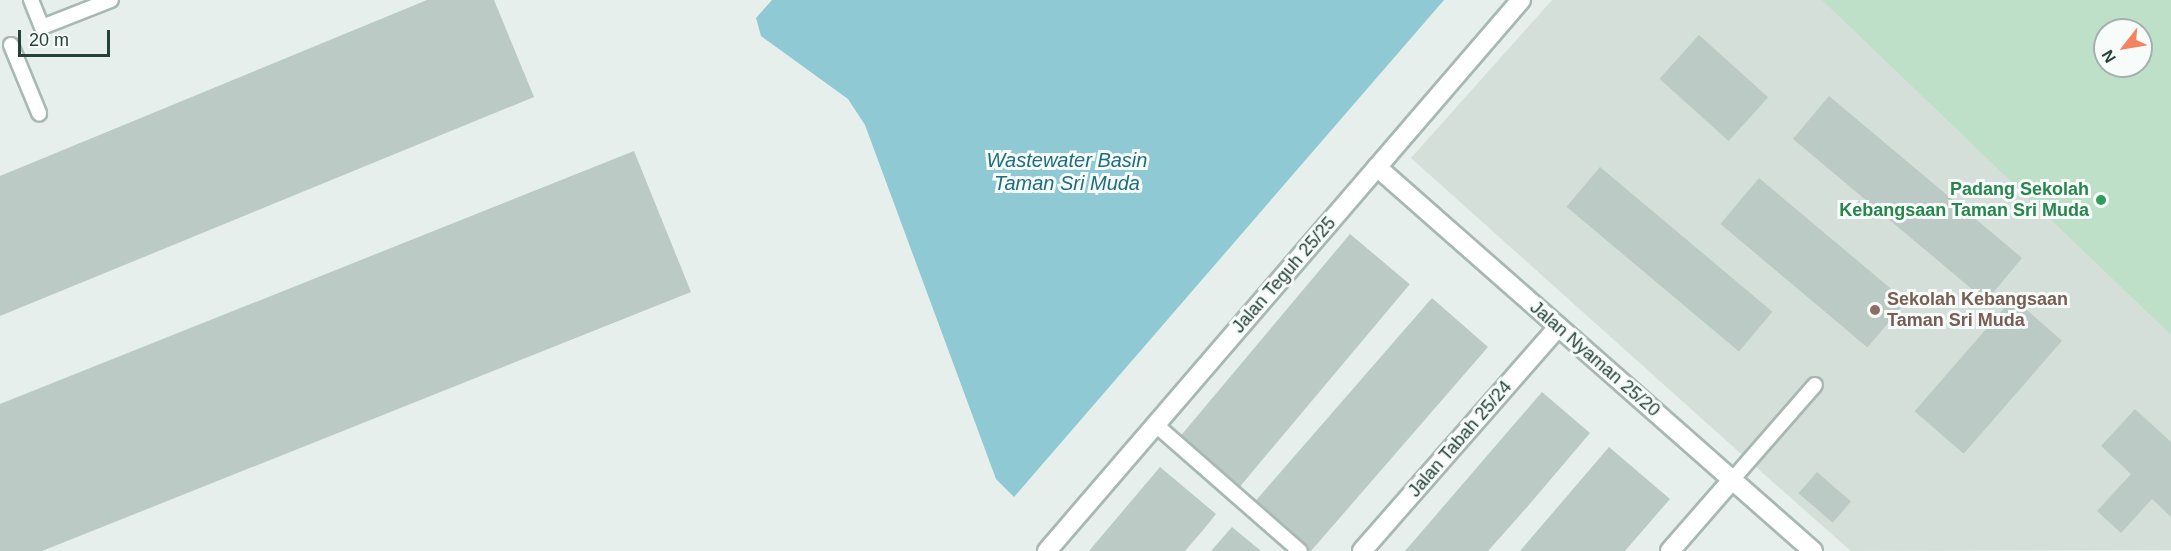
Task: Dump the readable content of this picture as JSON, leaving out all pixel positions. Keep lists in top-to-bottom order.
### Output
{
  "streets": {
    "street": ["Jalan Teguh 25/25", "Jalan Nyaman 25/20", "Jalan Tabah 25/24"]
  },
  "crossings": [
    ["Jalan Teguh 25/25", "Jalan Nyaman 25/20"],
    ["Jalan Nyaman 25/20", "Jalan Tabah 25/24"]
  ],
  "water": ["Wastewater Basin Taman Sri Muda"],
  "places": ["Padang Sekolah Kebangsaan Taman Sri Muda", "Sekolah Kebangsaan Taman Sri Muda"],
  "scale_bar": "20 m",
  "north": "bottom left"
}
